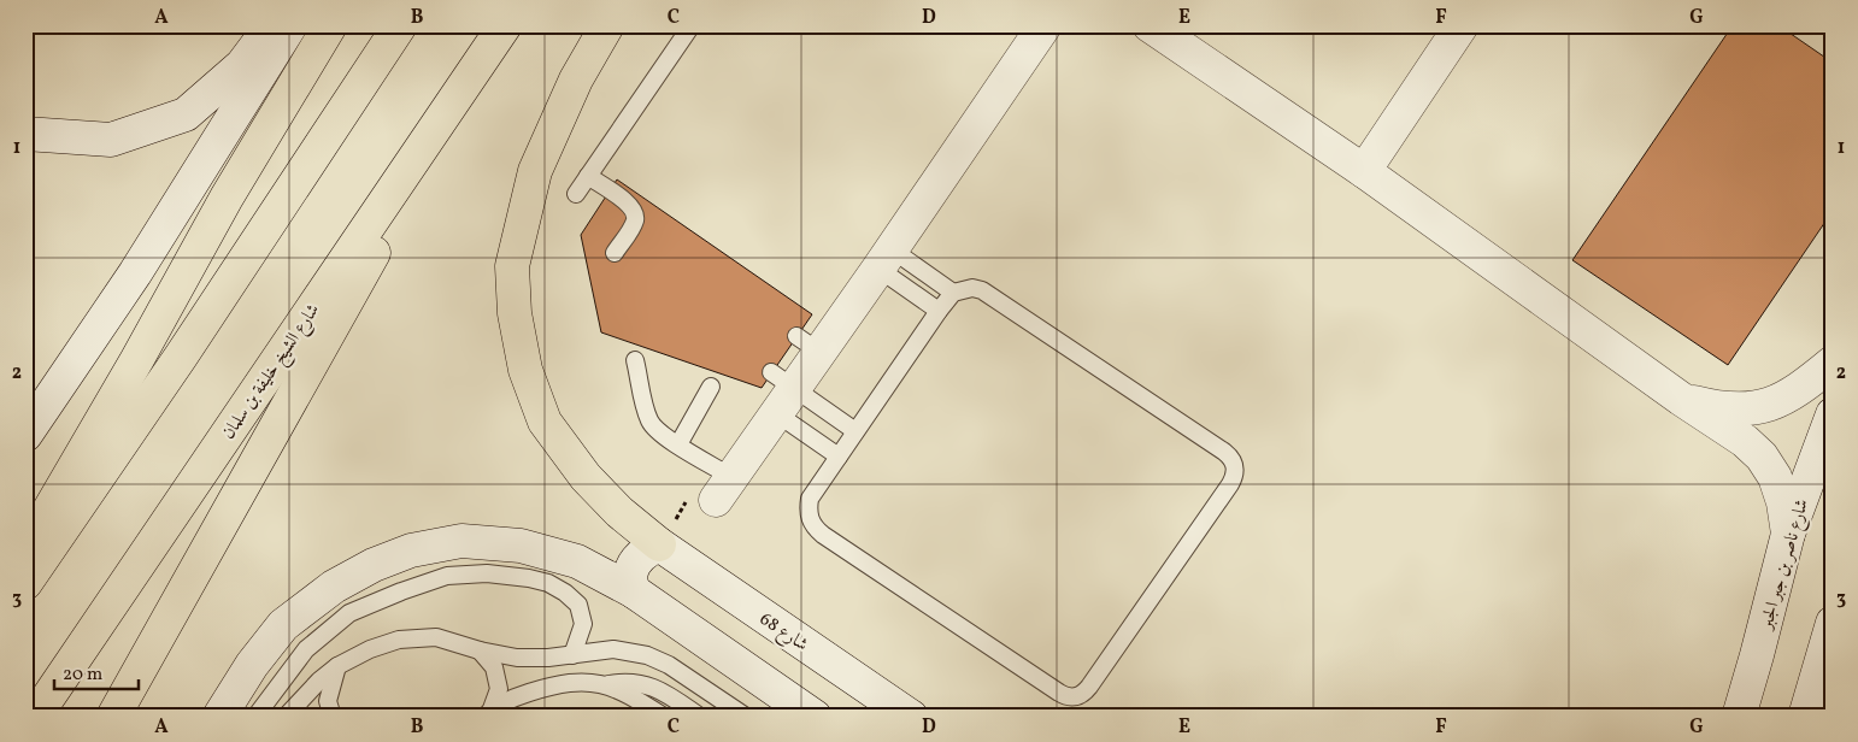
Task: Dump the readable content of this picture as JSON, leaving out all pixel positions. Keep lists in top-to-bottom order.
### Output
{
  "streets": {
    "highway": ["شارع الشيخ خليفة بن سلمان"],
    "main road": ["شارع ناصر بن جبر الجبر", "شارع 68"]
  },
  "scale_bar": "20 m",
  "grid": {
    "columns": [
      "A",
      "B",
      "C",
      "D",
      "E",
      "F",
      "G"
    ],
    "rows": ["1", "2", "3"]
  }
}
